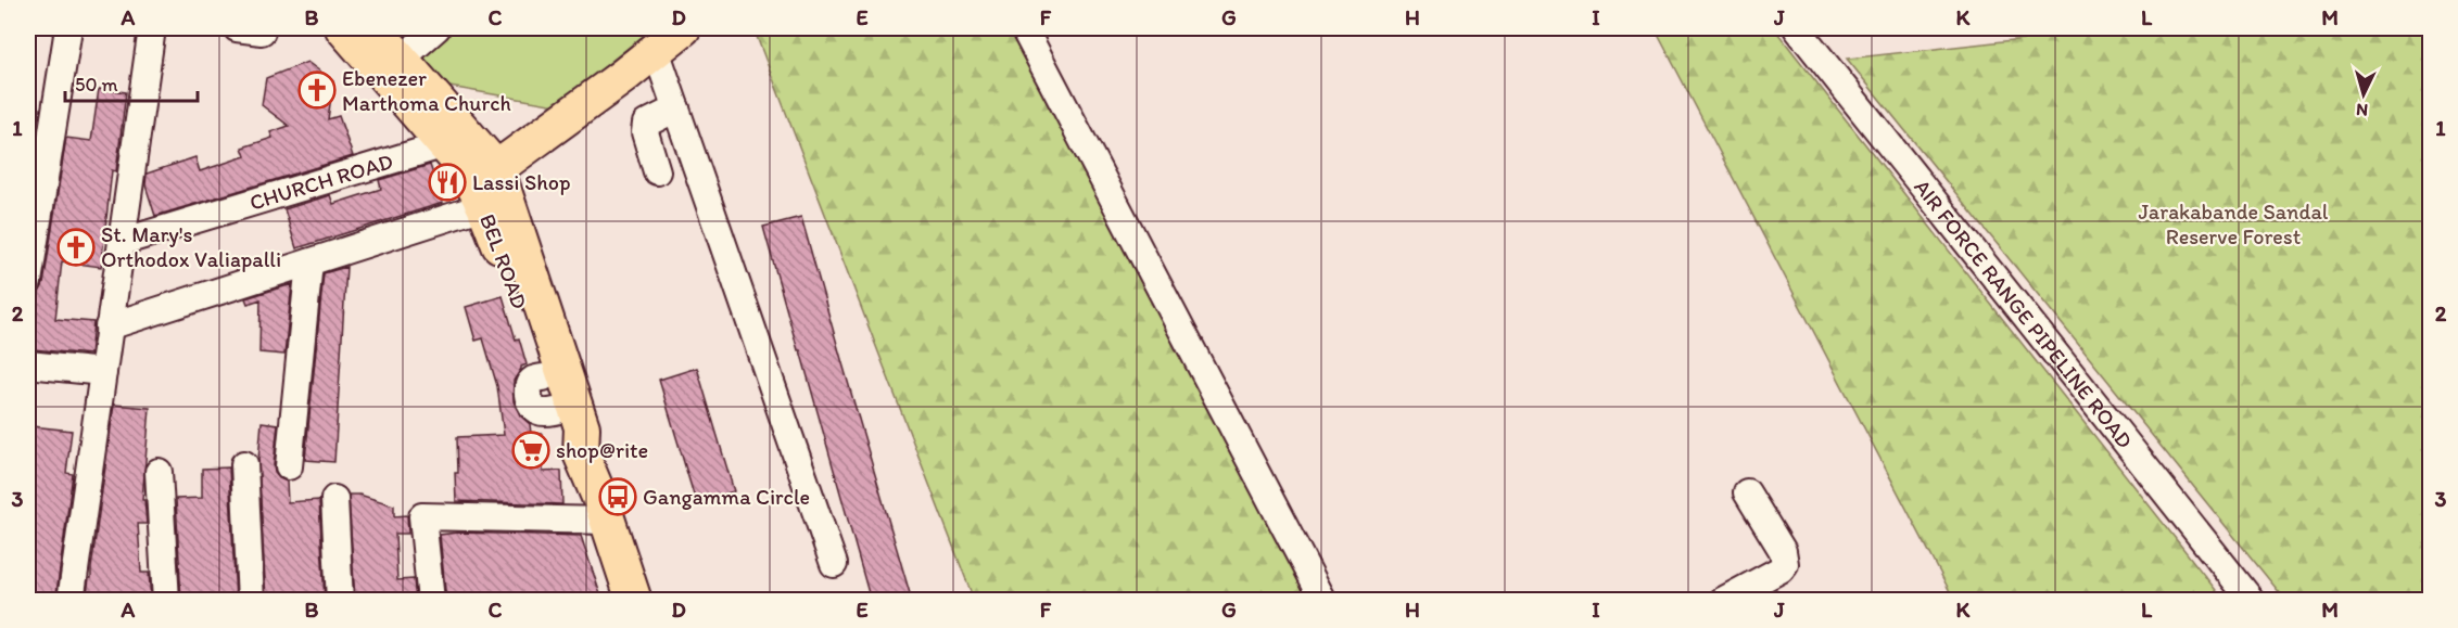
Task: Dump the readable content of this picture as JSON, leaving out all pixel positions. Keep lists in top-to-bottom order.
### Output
{
  "streets": {
    "main road": ["BEL ROAD"],
    "street": ["CHURCH ROAD", "AIR FORCE RANGE PIPELINE ROAD"]
  },
  "crossings": [
    ["CHURCH ROAD", "BEL ROAD"]
  ],
  "parks": ["Jarakabande Sandal Reserve Forest"],
  "places": {
    "church": ["Ebenezer Marthoma Church", "St. Mary's Orthodox Valiapalli"],
    "restaurant": ["Lassi Shop"],
    "supermarket": ["shop@rite"],
    "bus stop": ["Gangamma Circle"]
  },
  "scale_bar": "50 m",
  "north": "bottom",
  "grid": {
    "columns": [
      "A",
      "B",
      "C",
      "D",
      "E",
      "F",
      "G",
      "H",
      "I",
      "J",
      "K",
      "L",
      "M"
    ],
    "rows": ["1", "2", "3"]
  }
}
